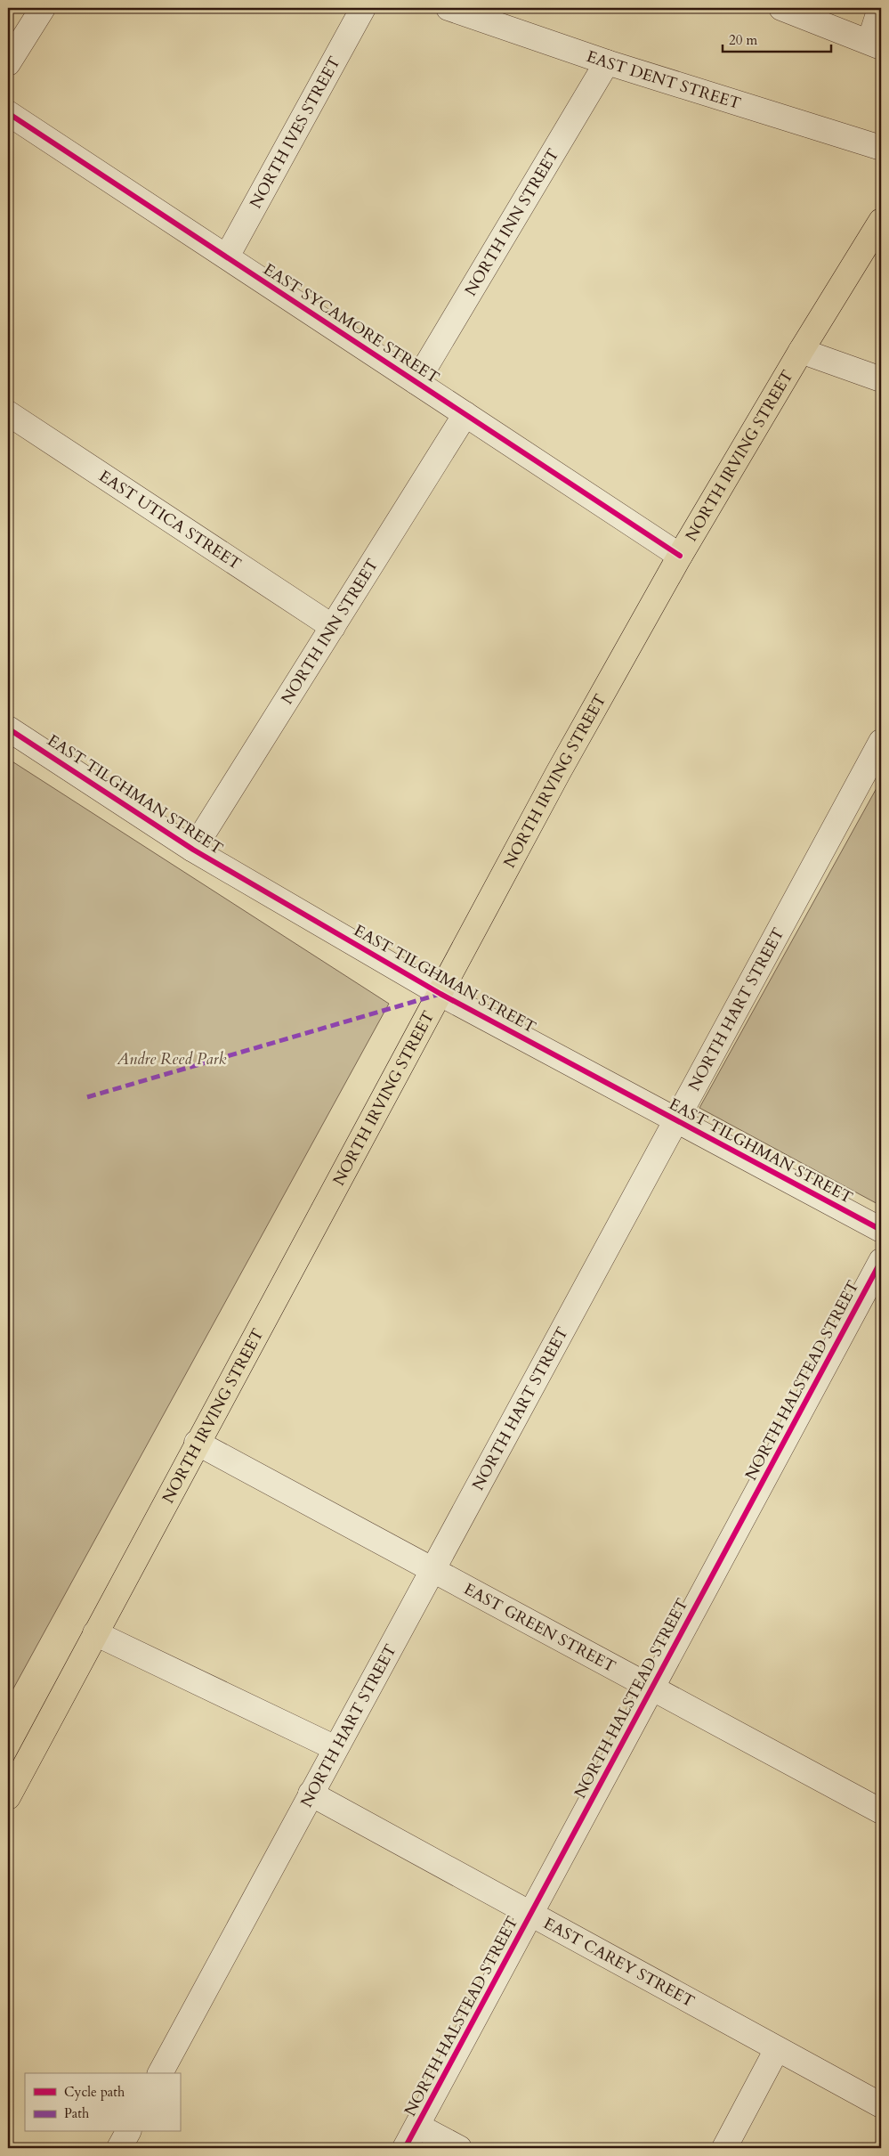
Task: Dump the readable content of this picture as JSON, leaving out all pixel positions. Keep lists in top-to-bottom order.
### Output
{
  "streets": {
    "main road": ["NORTH IRVING STREET"],
    "street": [
      "EAST DENT STREET",
      "NORTH IVES STREET",
      "NORTH INN STREET",
      "EAST SYCAMORE STREET",
      "EAST UTICA STREET",
      "EAST TILGHMAN STREET",
      "NORTH HART STREET",
      "NORTH HALSTEAD STREET",
      "EAST GREEN STREET",
      "EAST CAREY STREET"
    ]
  },
  "crossings": [
    ["EAST DENT STREET", "NORTH INN STREET"],
    ["NORTH IVES STREET", "EAST SYCAMORE STREET"],
    ["NORTH INN STREET", "EAST SYCAMORE STREET"],
    ["NORTH INN STREET", "EAST UTICA STREET"],
    ["NORTH INN STREET", "EAST TILGHMAN STREET"],
    ["EAST SYCAMORE STREET", "NORTH IRVING STREET"],
    ["NORTH IRVING STREET", "EAST TILGHMAN STREET"],
    ["NORTH IRVING STREET", "EAST GREEN STREET"],
    ["EAST TILGHMAN STREET", "NORTH HART STREET"],
    ["NORTH HART STREET", "EAST GREEN STREET"],
    ["NORTH HART STREET", "EAST CAREY STREET"],
    ["NORTH HALSTEAD STREET", "EAST GREEN STREET"],
    ["NORTH HALSTEAD STREET", "EAST CAREY STREET"]
  ],
  "parks": ["Andre Reed Park"],
  "legend": ["Cycle path", "Path"],
  "scale_bar": "20 m"
}
